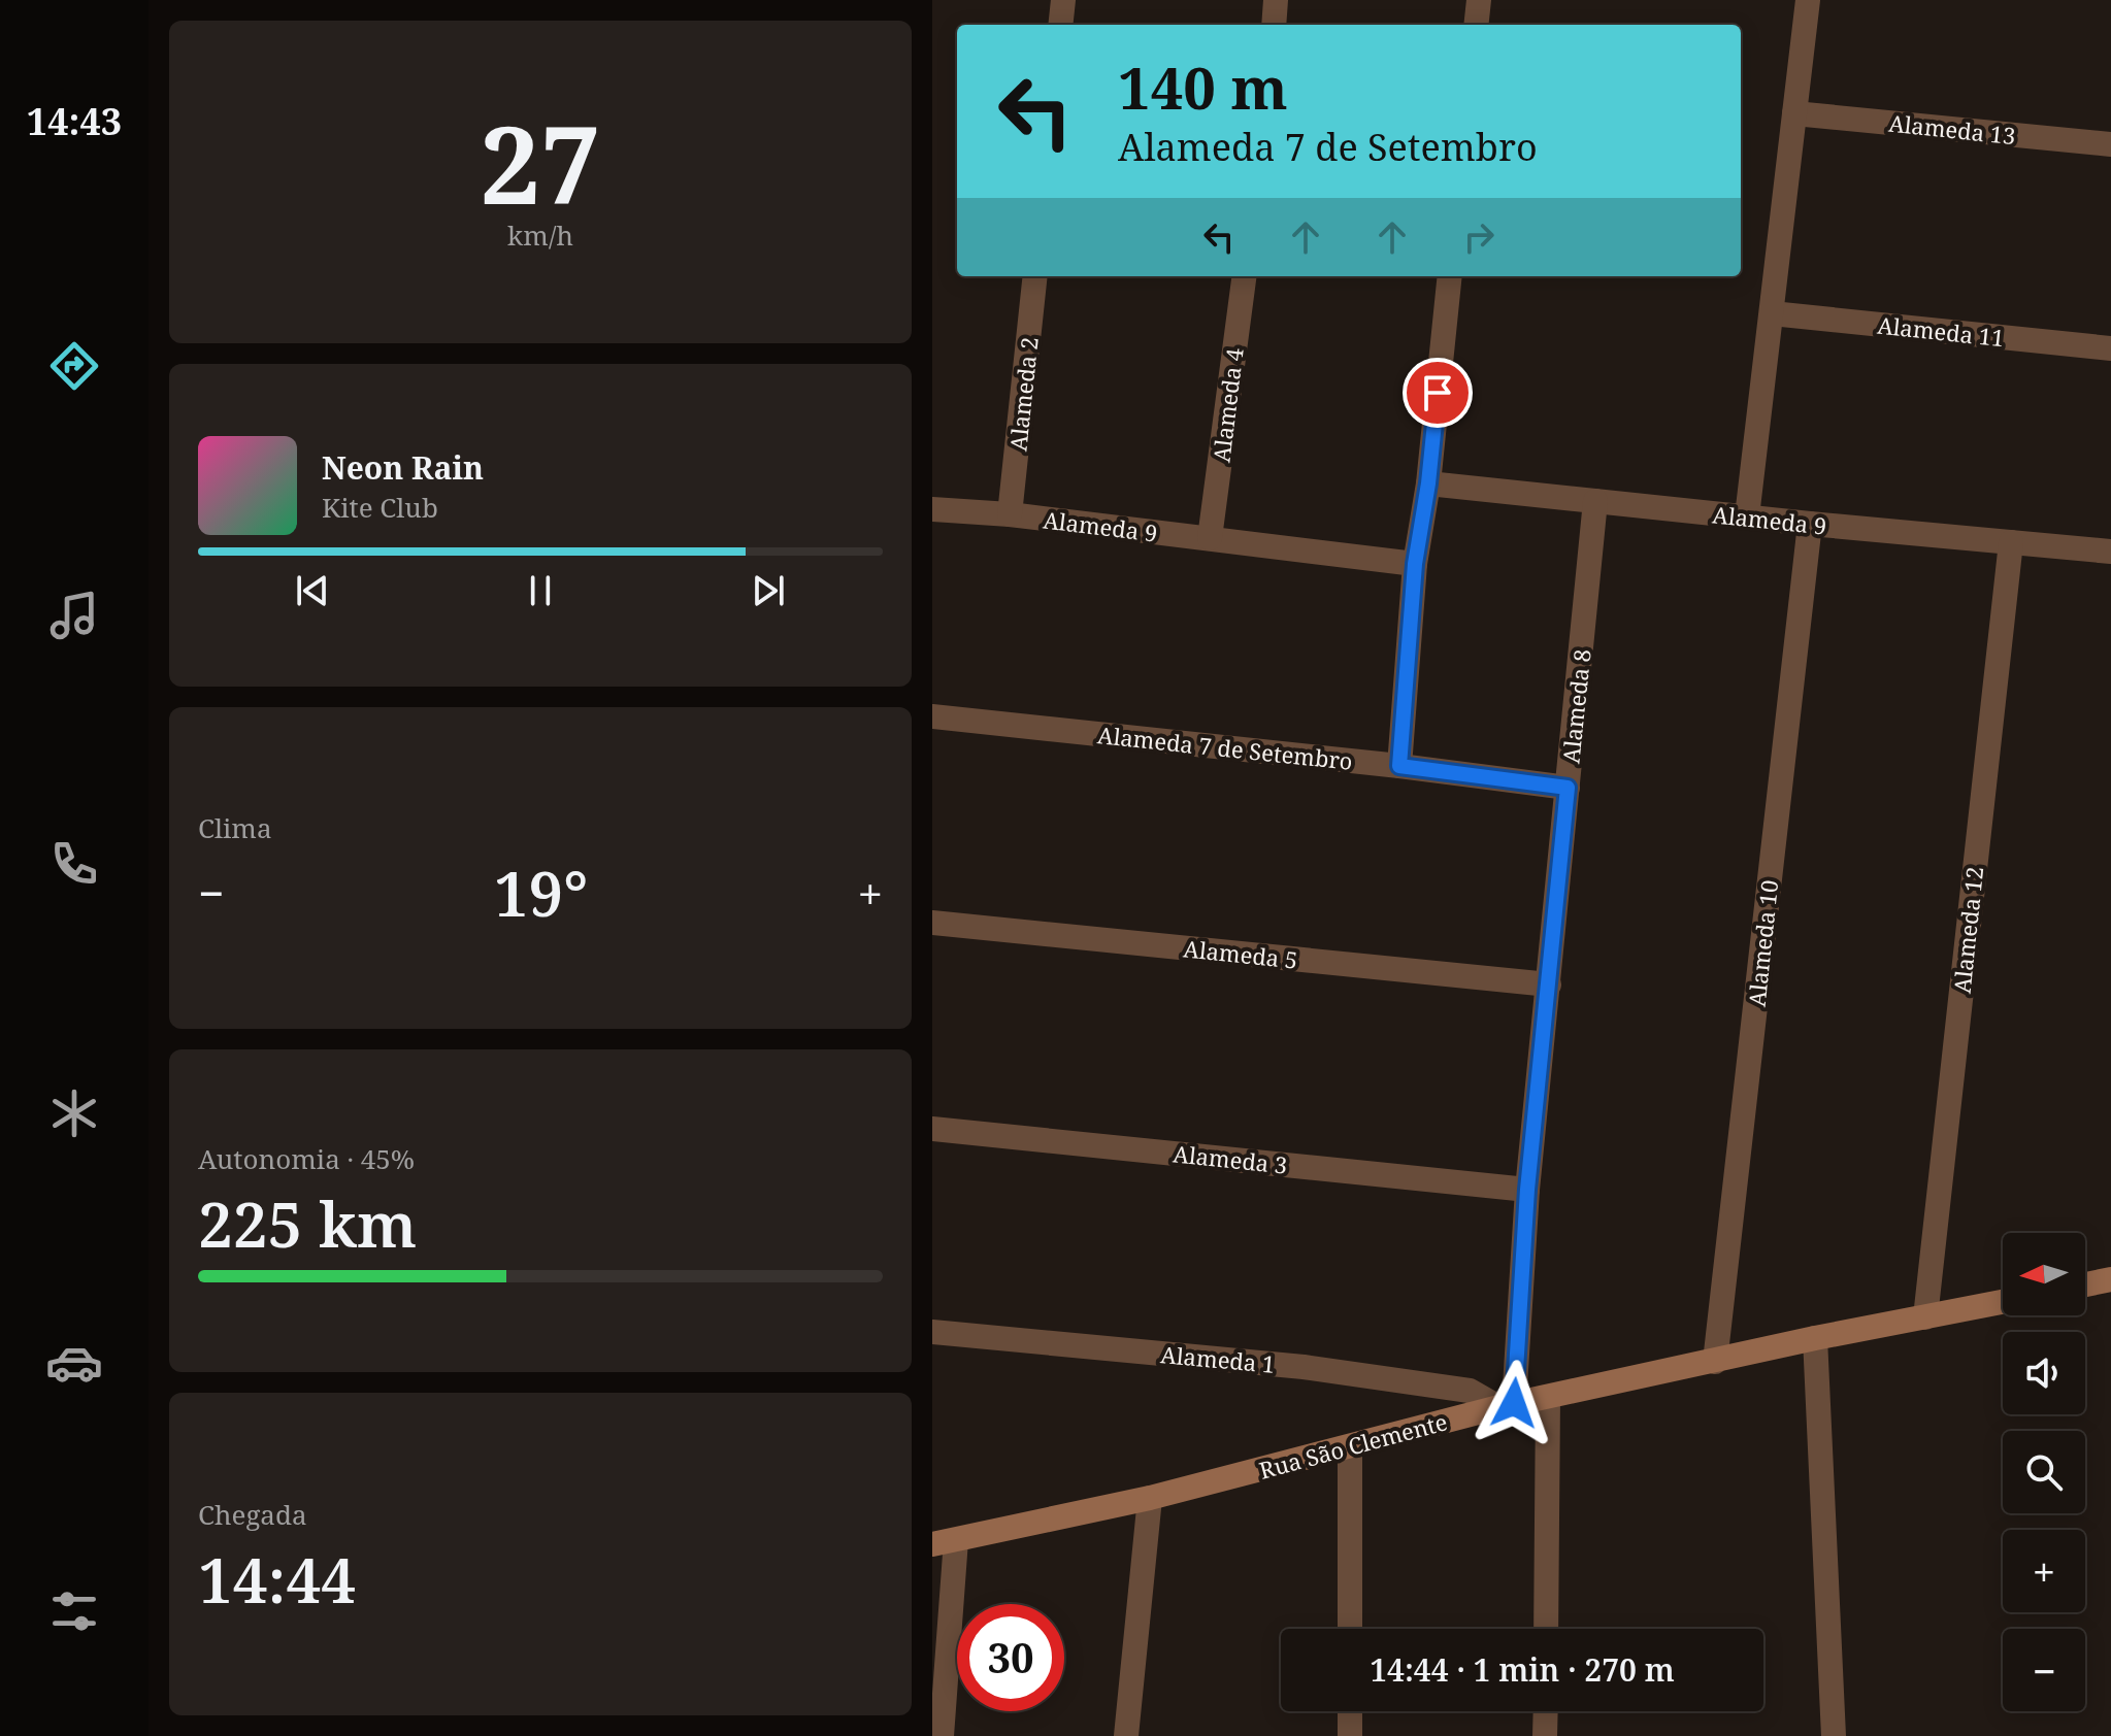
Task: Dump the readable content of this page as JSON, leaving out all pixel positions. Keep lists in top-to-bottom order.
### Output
{
  "streets": {
    "main road": ["Rua São Clemente"],
    "street": [
      "Alameda 13",
      "Alameda 11",
      "Alameda 2",
      "Alameda 4",
      "Alameda 9",
      "Alameda 8",
      "Alameda 7 de Setembro",
      "Alameda 12",
      "Alameda 10",
      "Alameda 5",
      "Alameda 3",
      "Alameda 1"
    ]
  },
  "crossings": [
    ["Alameda 2", "Alameda 9"],
    ["Alameda 4", "Alameda 9"],
    ["Alameda 9", "Alameda 8"],
    ["Alameda 9", "Alameda 12"],
    ["Alameda 9", "Alameda 10"],
    ["Alameda 8", "Alameda 7 de Setembro"],
    ["Alameda 8", "Alameda 5"],
    ["Alameda 8", "Alameda 3"],
    ["Alameda 8", "Alameda 1"],
    ["Alameda 8", "Rua São Clemente"],
    ["Alameda 12", "Rua São Clemente"],
    ["Alameda 10", "Rua São Clemente"],
    ["Alameda 1", "Rua São Clemente"]
  ],
  "north": "left",
  "page": {
    "tabs": "14:43",
    "tile": [
      ["27", "km/h"],
      "Clima",
      ["Autonomia · 45%", "225 km"],
      ["Chegada", "14:44"]
    ],
    "turn": ["140 m", "Alameda 7 de Setembro"],
    "song": ["Neon Rain", "Kite Club"],
    "heat": ["−", "19°", "+"],
    "map_buttons": ["+", "−"],
    "limit": "30",
    "trip": "14:44 · 1 min · 270 m"
  }
}
